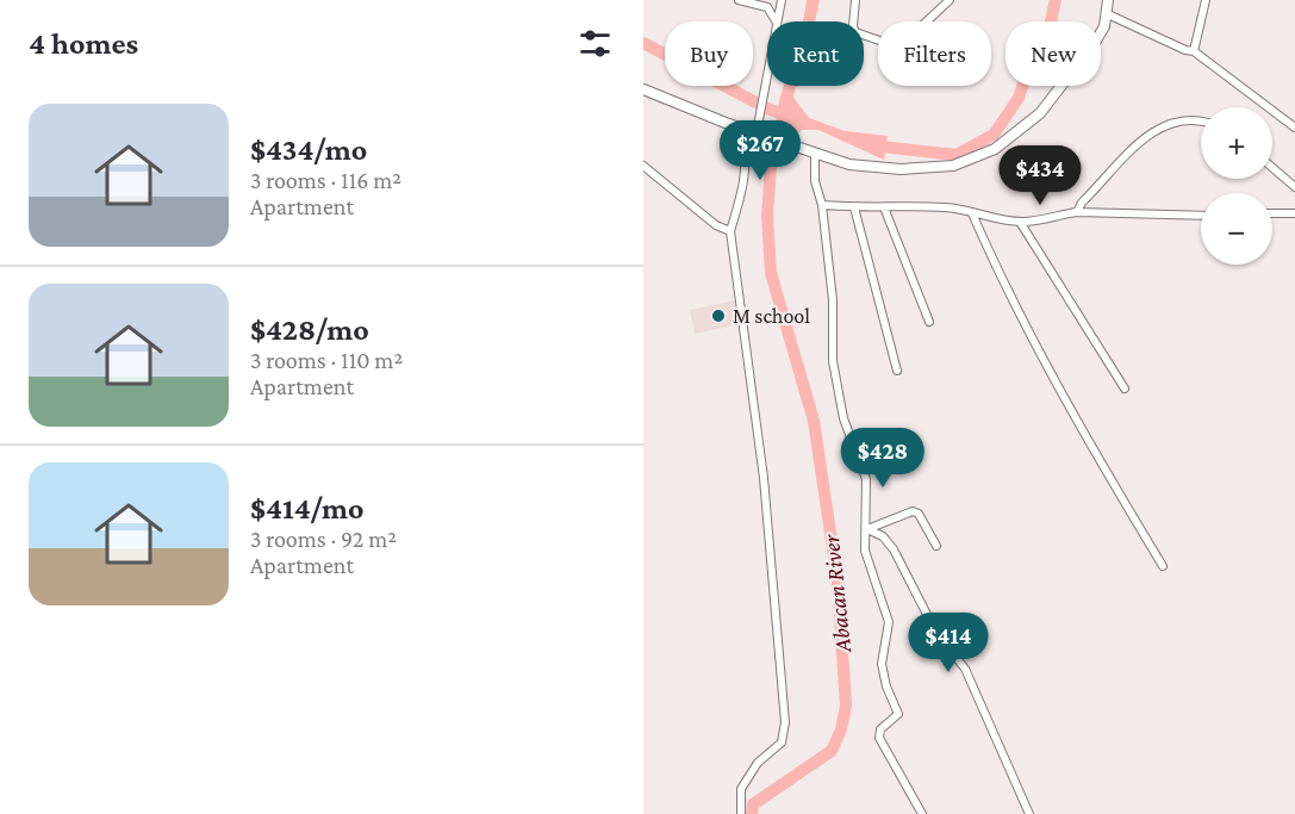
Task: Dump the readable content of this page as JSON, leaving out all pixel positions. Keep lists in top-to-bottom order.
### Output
{
  "water": ["Abacan River"],
  "places": ["M school"],
  "page": {
    "heading": "4 homes",
    "chip": [
      "Buy",
      "Rent",
      "Filters",
      "New"
    ],
    "list": [
      {
        "name": "$434/mo",
        "note": "3 rooms · 116 m² · Apartment"
      },
      {
        "name": "$428/mo",
        "note": "3 rooms · 110 m² · Apartment"
      },
      {
        "name": "$414/mo",
        "note": "3 rooms · 92 m² · Apartment"
      }
    ],
    "map_buttons": ["+", "−"],
    "price": [
      "$267",
      "$434",
      "$428",
      "$414"
    ]
  }
}
